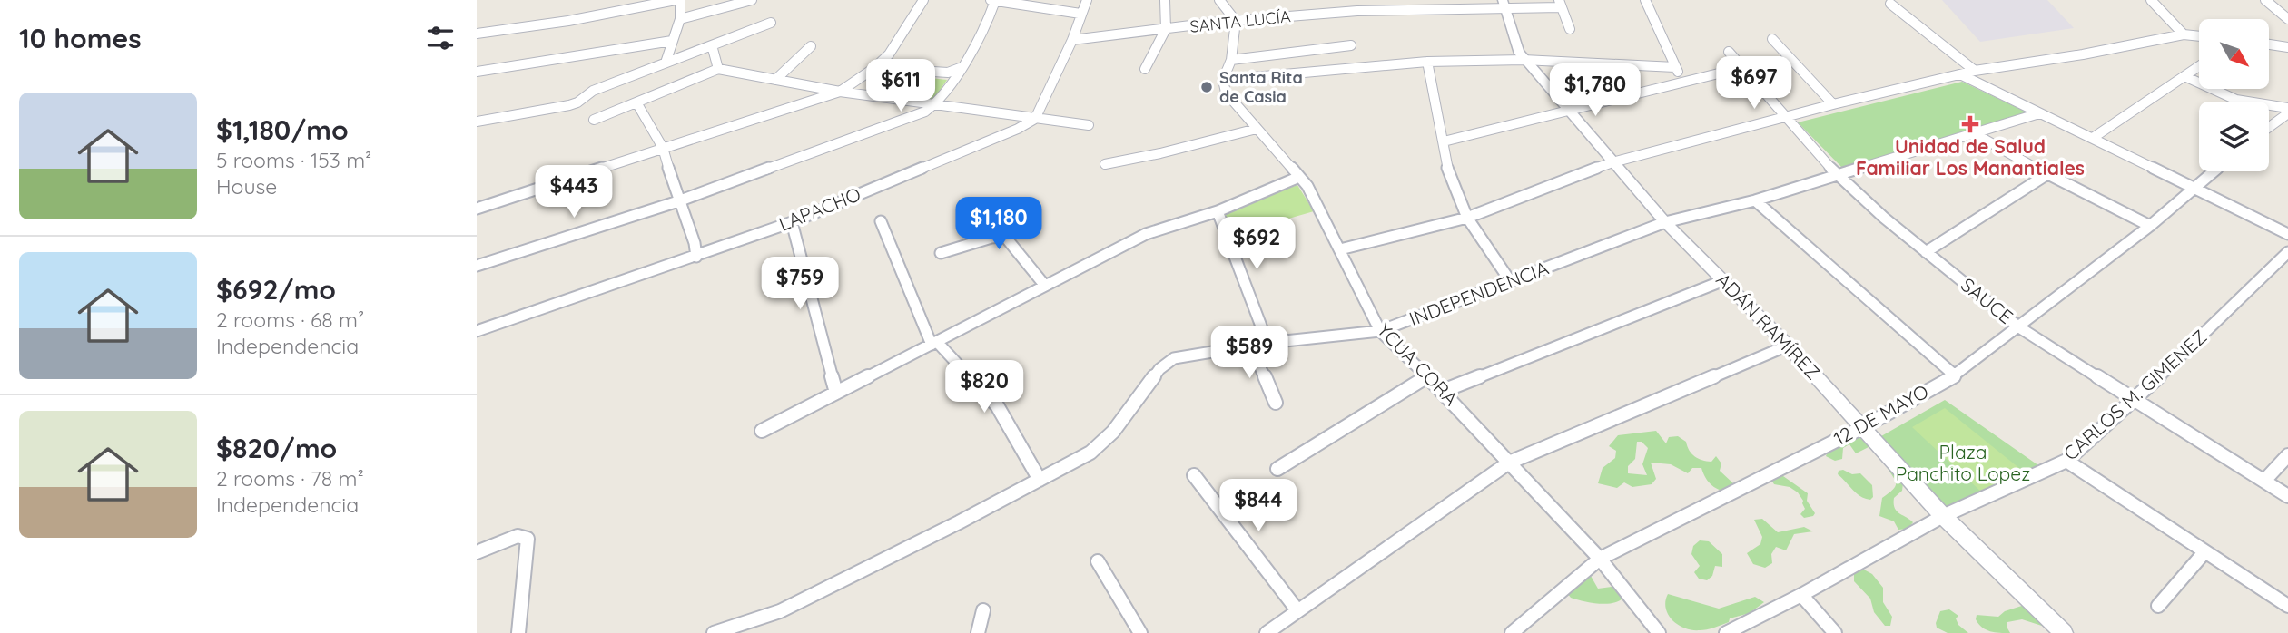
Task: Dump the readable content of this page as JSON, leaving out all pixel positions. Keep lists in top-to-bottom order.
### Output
{
  "streets": {
    "street": [
      "SANTA LUCÍA",
      "LAPACHO",
      "INDEPENDENCIA",
      "SAUCE",
      "ADÁN RAMÍREZ",
      "YCUA CORA",
      "CARLOS M. GIMENEZ",
      "12 DE MAYO"
    ]
  },
  "crossings": [
    ["SANTA LUCÍA", "ADÁN RAMÍREZ"],
    ["INDEPENDENCIA", "SAUCE"],
    ["INDEPENDENCIA", "ADÁN RAMÍREZ"],
    ["INDEPENDENCIA", "YCUA CORA"],
    ["SAUCE", "CARLOS M. GIMENEZ"],
    ["SAUCE", "12 DE MAYO"],
    ["ADÁN RAMÍREZ", "CARLOS M. GIMENEZ"],
    ["ADÁN RAMÍREZ", "12 DE MAYO"],
    ["YCUA CORA", "12 DE MAYO"]
  ],
  "parks": ["Plaza Panchito Lopez"],
  "places": {
    "other": ["Santa Rita de Casia"],
    "health": ["Unidad de Salud Familiar Los Manantiales"]
  },
  "north": "bottom right",
  "page": {
    "heading": "10 homes",
    "price": [
      "$697",
      "$611",
      "$1,780",
      "$443",
      "$1,180",
      "$692",
      "$759",
      "$589",
      "$820",
      "$844"
    ],
    "list": [
      {
        "name": "$1,180/mo",
        "note": "5 rooms · 153 m² · House"
      },
      {
        "name": "$692/mo",
        "note": "2 rooms · 68 m² · Independencia"
      },
      {
        "name": "$820/mo",
        "note": "2 rooms · 78 m² · Independencia"
      }
    ]
  }
}
